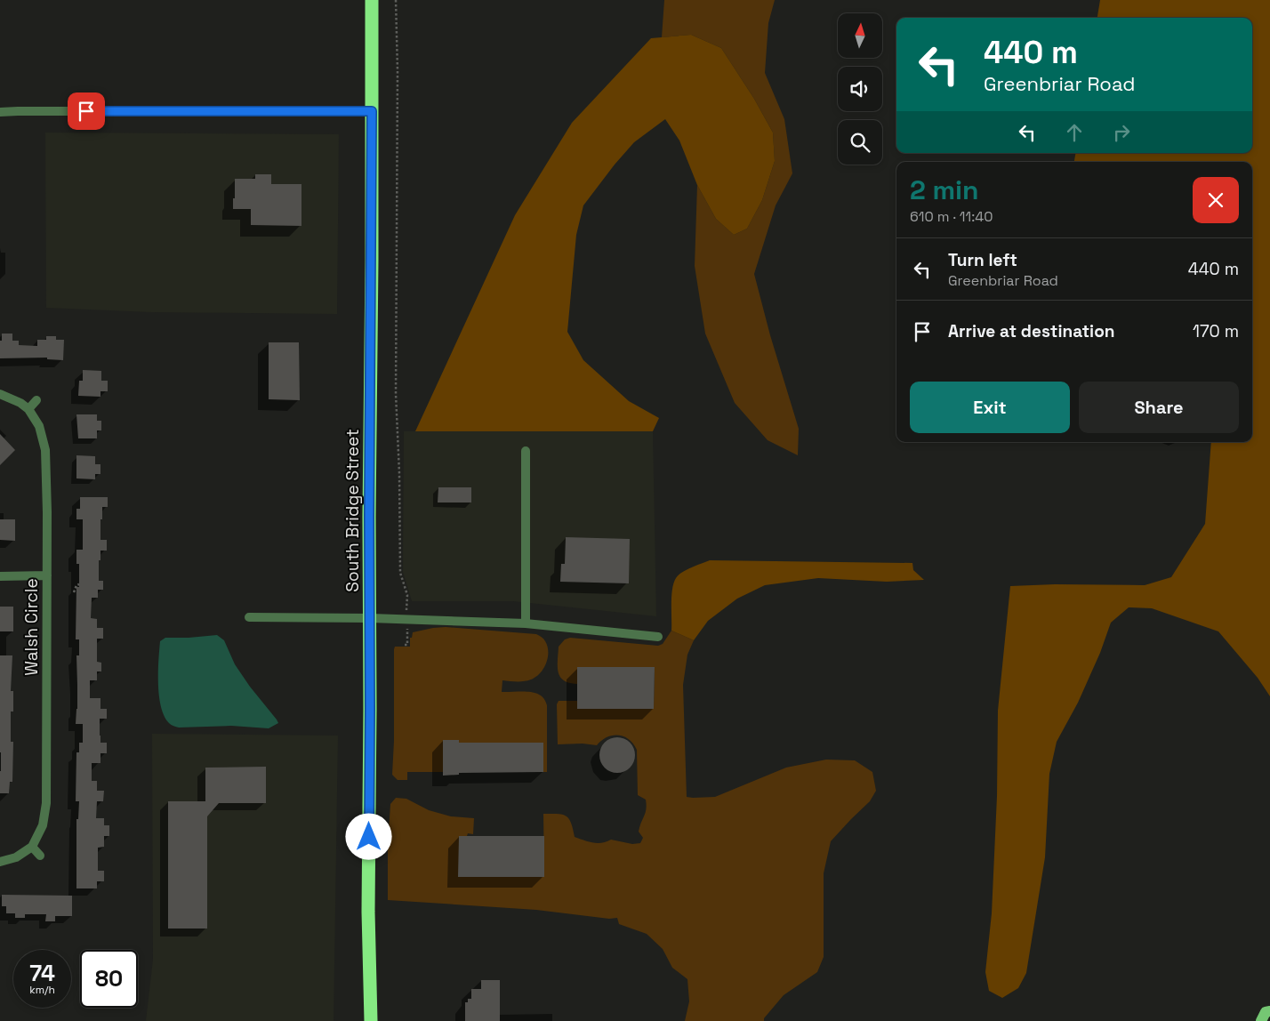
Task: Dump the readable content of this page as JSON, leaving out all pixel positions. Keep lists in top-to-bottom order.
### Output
{
  "streets": {
    "highway": ["South Bridge Street"],
    "street": ["Walsh Circle"]
  },
  "north": "top",
  "page": {
    "turn": ["440 m", "Greenbriar Road"],
    "heading": ["2 min", "610 m · 11:40"],
    "list": [
      {
        "name": "Turn left",
        "note": "Greenbriar Road",
        "value": "440 m"
      },
      {
        "name": "Arrive at destination",
        "value": "170 m"
      }
    ],
    "buttons": ["Exit", "Share"],
    "speed": "74 km/h",
    "limit": "80"
  }
}
